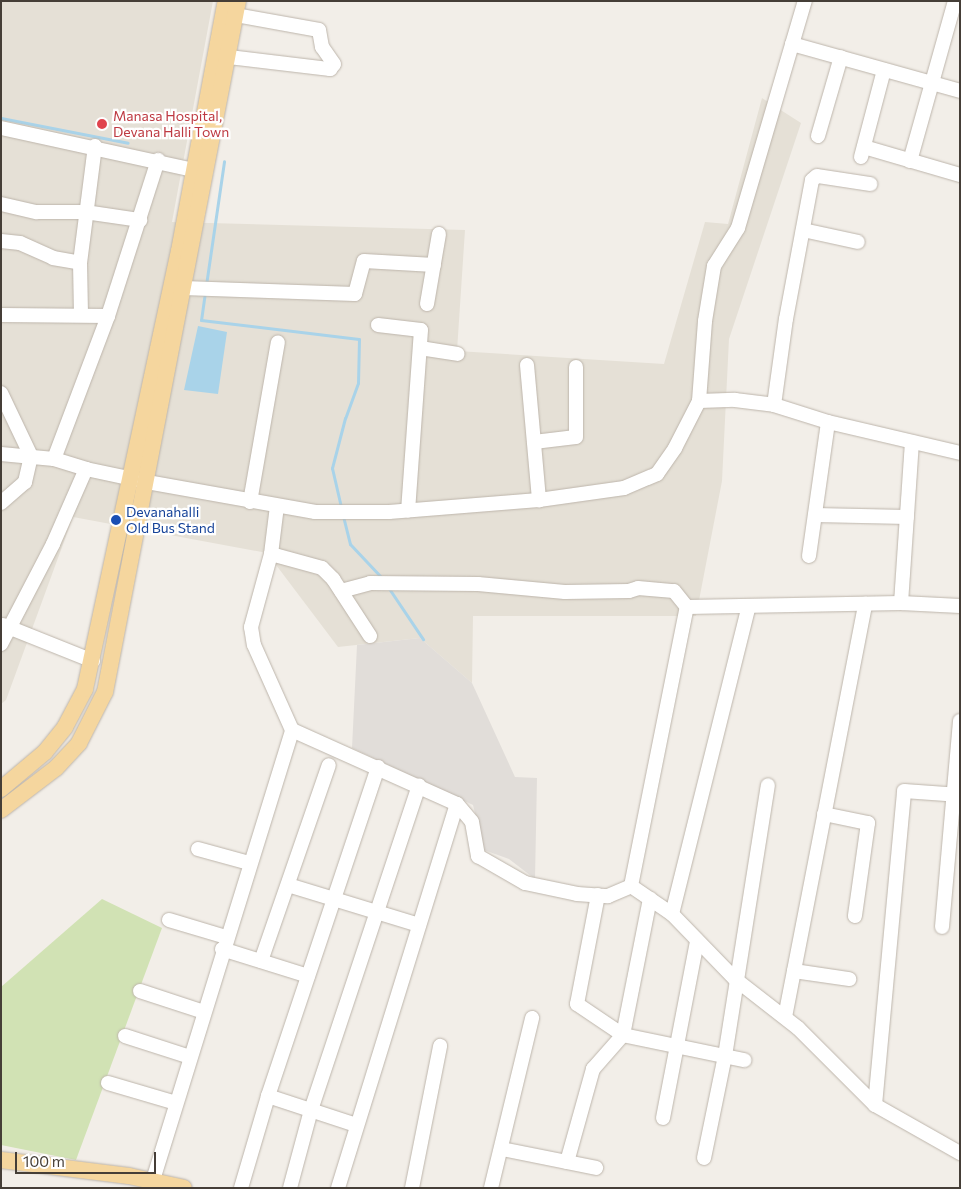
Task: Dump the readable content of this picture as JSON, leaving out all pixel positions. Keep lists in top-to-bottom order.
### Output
{
  "places": ["Manasa Hospital, Devana Halli Town", "Devanahalli Old Bus Stand"],
  "scale_bar": "100 m"
}
